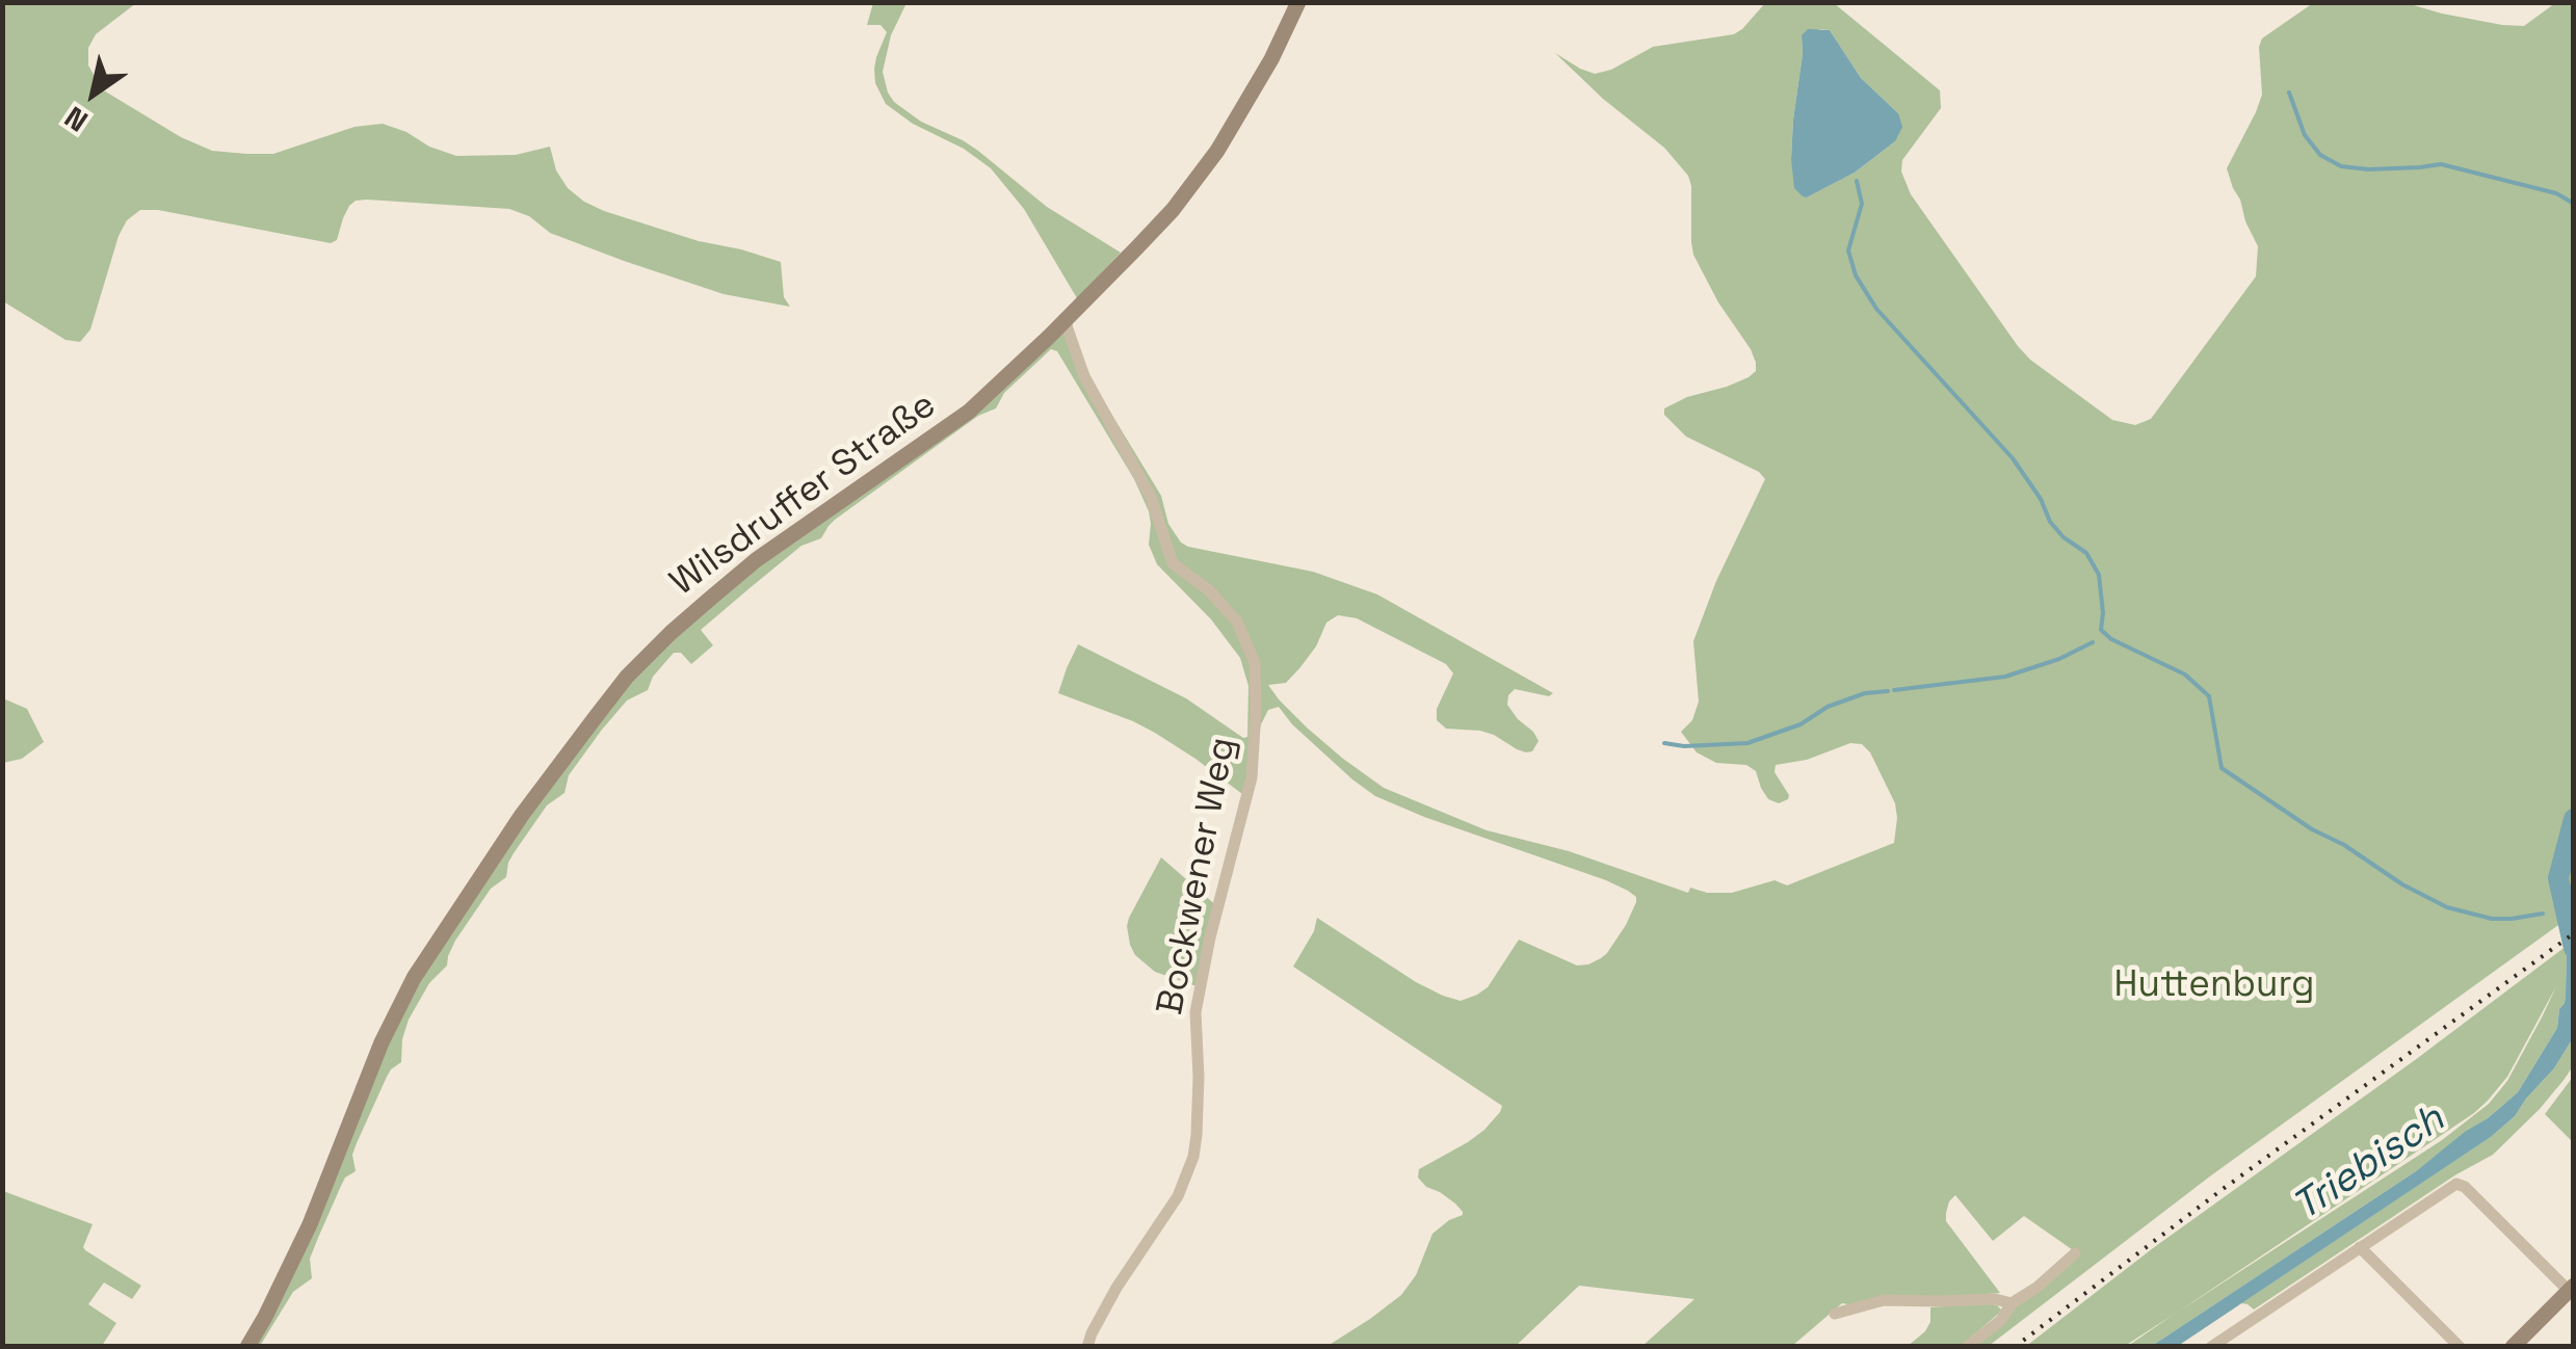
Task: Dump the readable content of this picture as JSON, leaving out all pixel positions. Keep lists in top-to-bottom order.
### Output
{
  "streets": {
    "main road": ["Wilsdruffer Straße"],
    "street": ["Bockwener Weg"]
  },
  "crossings": [
    ["Wilsdruffer Straße", "Bockwener Weg"]
  ],
  "water": ["Triebisch"],
  "parks": ["Huttenburg"],
  "north": "bottom left"
}
